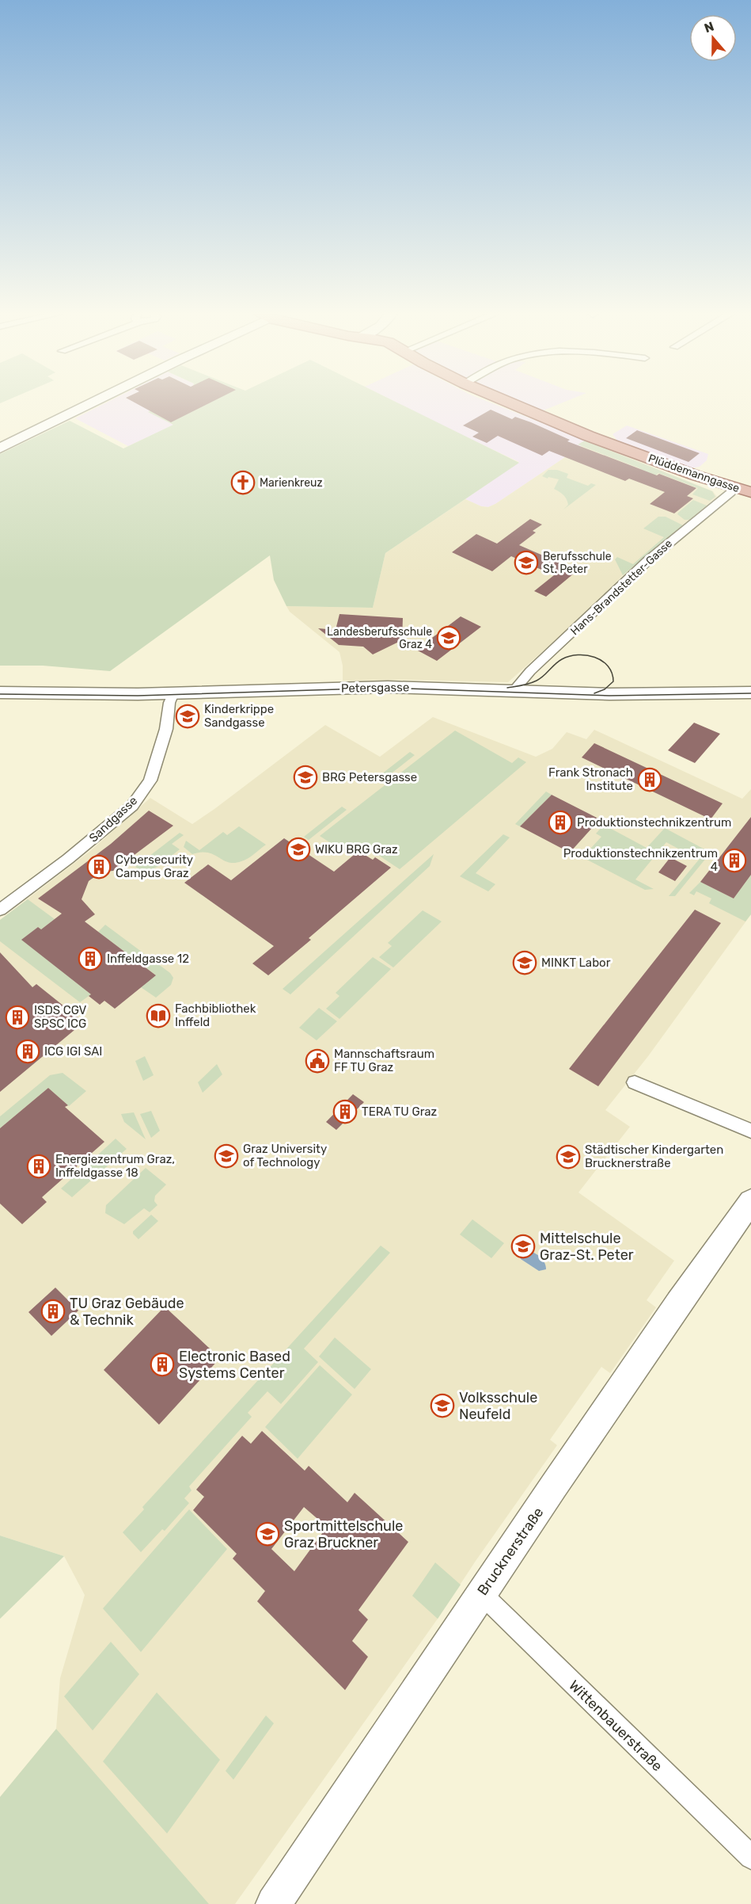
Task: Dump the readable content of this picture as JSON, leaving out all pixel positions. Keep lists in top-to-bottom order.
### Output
{
  "streets": {
    "main road": ["Plüddemanngasse", "Petersgasse", "Brucknerstraße"],
    "street": ["Hans-Brandstetter-Gasse", "Sandgasse", "Wittenbauerstraße"]
  },
  "crossings": [
    ["Plüddemanngasse", "Hans-Brandstetter-Gasse"],
    ["Hans-Brandstetter-Gasse", "Petersgasse"],
    ["Petersgasse", "Sandgasse"],
    ["Brucknerstraße", "Wittenbauerstraße"]
  ],
  "places": {
    "church": ["Marienkreuz"],
    "school or university": [
      "Berufsschule St. Peter",
      "Landesberufsschule Graz 4",
      "Kinderkrippe Sandgasse",
      "BRG Petersgasse",
      "WIKU BRG Graz",
      "MINKT Labor",
      "Graz University of Technology",
      "Städtischer Kindergarten Brucknerstraße",
      "Mittelschule Graz-St. Peter",
      "Volksschule Neufeld",
      "Sportmittelschule Graz Bruckner"
    ],
    "building": [
      "Frank Stronach Institute",
      "Produktionstechnikzentrum",
      "Produktionstechnikzentrum 4",
      "Cybersecurity Campus Graz",
      "Inffeldgasse 12",
      "ISDS CGV SPSC ICG",
      "ICG IGI SAI",
      "TERA TU Graz",
      "Energiezentrum Graz, Inffeldgasse 18",
      "TU Graz Gebäude & Technik",
      "Electronic Based Systems Center"
    ],
    "library": ["Fachbibliothek Inffeld"],
    "public building": ["Mannschaftsraum FF TU Graz"]
  },
  "north": "top"
}
